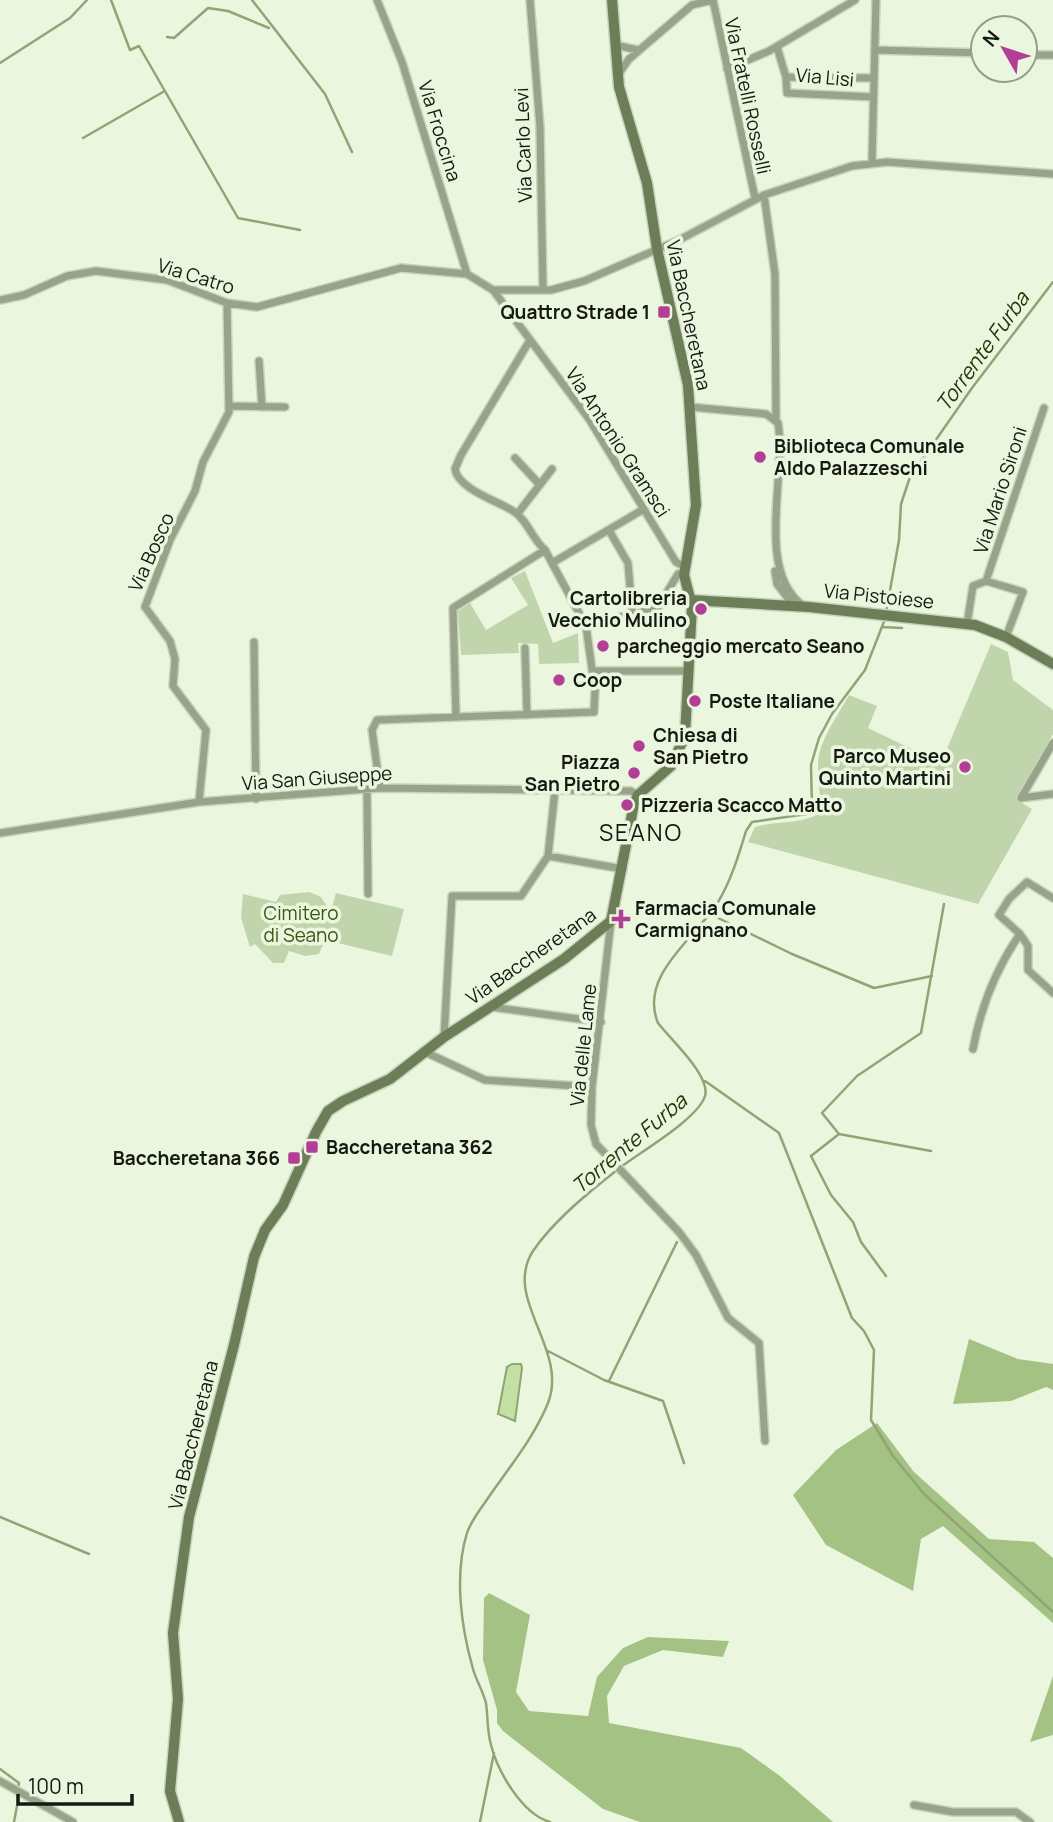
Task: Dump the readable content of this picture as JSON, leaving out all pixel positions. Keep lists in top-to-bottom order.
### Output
{
  "streets": {
    "street": [
      "Via Lisi",
      "Via Fratelli Rosselli",
      "Via Froccina",
      "Via Carlo Levi",
      "Via Catro",
      "Via Baccheretana",
      "Via Antonio Gramsci",
      "Via Mario Sironi",
      "Via Bosco",
      "Via Pistoiese",
      "Via San Giuseppe",
      "Via delle Lame"
    ]
  },
  "crossings": [
    ["Via Froccina", "Via Catro"],
    ["Via Froccina", "Via Antonio Gramsci"],
    ["Via Catro", "Via Antonio Gramsci"],
    ["Via Catro", "Via Bosco"],
    ["Via Baccheretana", "Via Antonio Gramsci"],
    ["Via Baccheretana", "Via Pistoiese"],
    ["Via Baccheretana", "Via San Giuseppe"],
    ["Via Baccheretana", "Via delle Lame"],
    ["Via Mario Sironi", "Via Pistoiese"],
    ["Via Bosco", "Via San Giuseppe"]
  ],
  "districts": ["SEANO"],
  "water": ["Torrente Furba"],
  "parks": ["Cimitero di Seano"],
  "places": {
    "transit": ["Quattro Strade 1", "Baccheretana 362", "Baccheretana 366"],
    "other": [
      "Biblioteca Comunale Aldo Palazzeschi",
      "Cartolibreria Vecchio Mulino",
      "parcheggio mercato Seano",
      "Coop",
      "Poste Italiane",
      "Chiesa di San Pietro",
      "Parco Museo Quinto Martini",
      "Piazza San Pietro",
      "Pizzeria Scacco Matto"
    ],
    "health": ["Farmacia Comunale Carmignano"]
  },
  "scale_bar": "100 m",
  "north": "top left"
}
